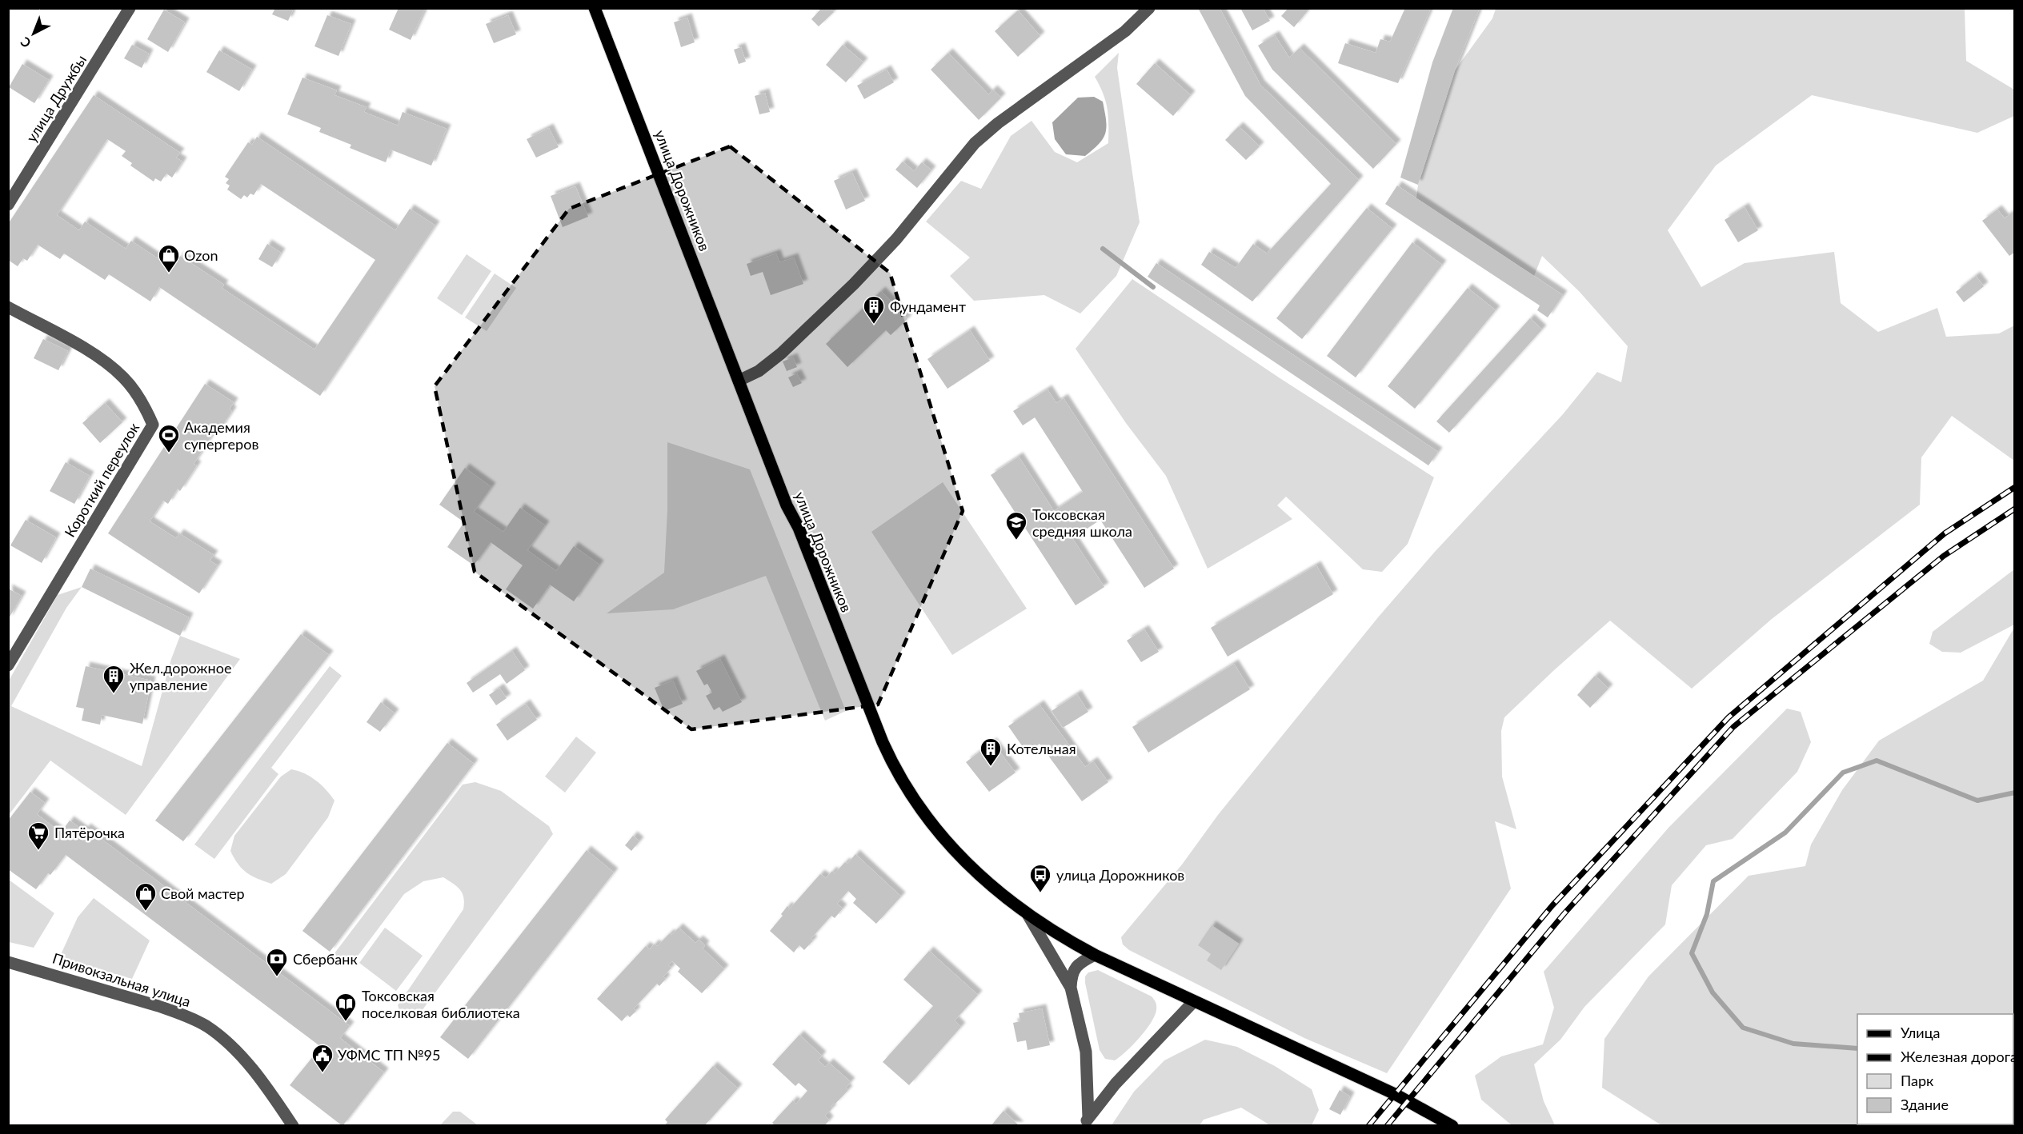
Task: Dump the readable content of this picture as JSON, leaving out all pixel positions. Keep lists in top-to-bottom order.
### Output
{
  "streets": {
    "main road": ["улица Дорожников"],
    "street": ["улица Дружбы", "Короткий переулок", "Привокзальная улица"]
  },
  "places": {
    "shop": ["Ozon", "Свой мастер"],
    "building": ["Фундамент", "Жел.дорожное управление", "Котельная"],
    "sports": ["Академия супергеров"],
    "school or university": ["Токсовская средняя школа"],
    "supermarket": ["Пятёрочка"],
    "bus stop": ["улица Дорожников"],
    "bank": ["Сбербанк"],
    "library": ["Токсовская поселковая библиотека"],
    "public building": ["УФМС ТП №95"]
  },
  "legend": [
    "Улица",
    "Железная дорога",
    "Парк",
    "Здание"
  ],
  "north": "bottom left"
}
